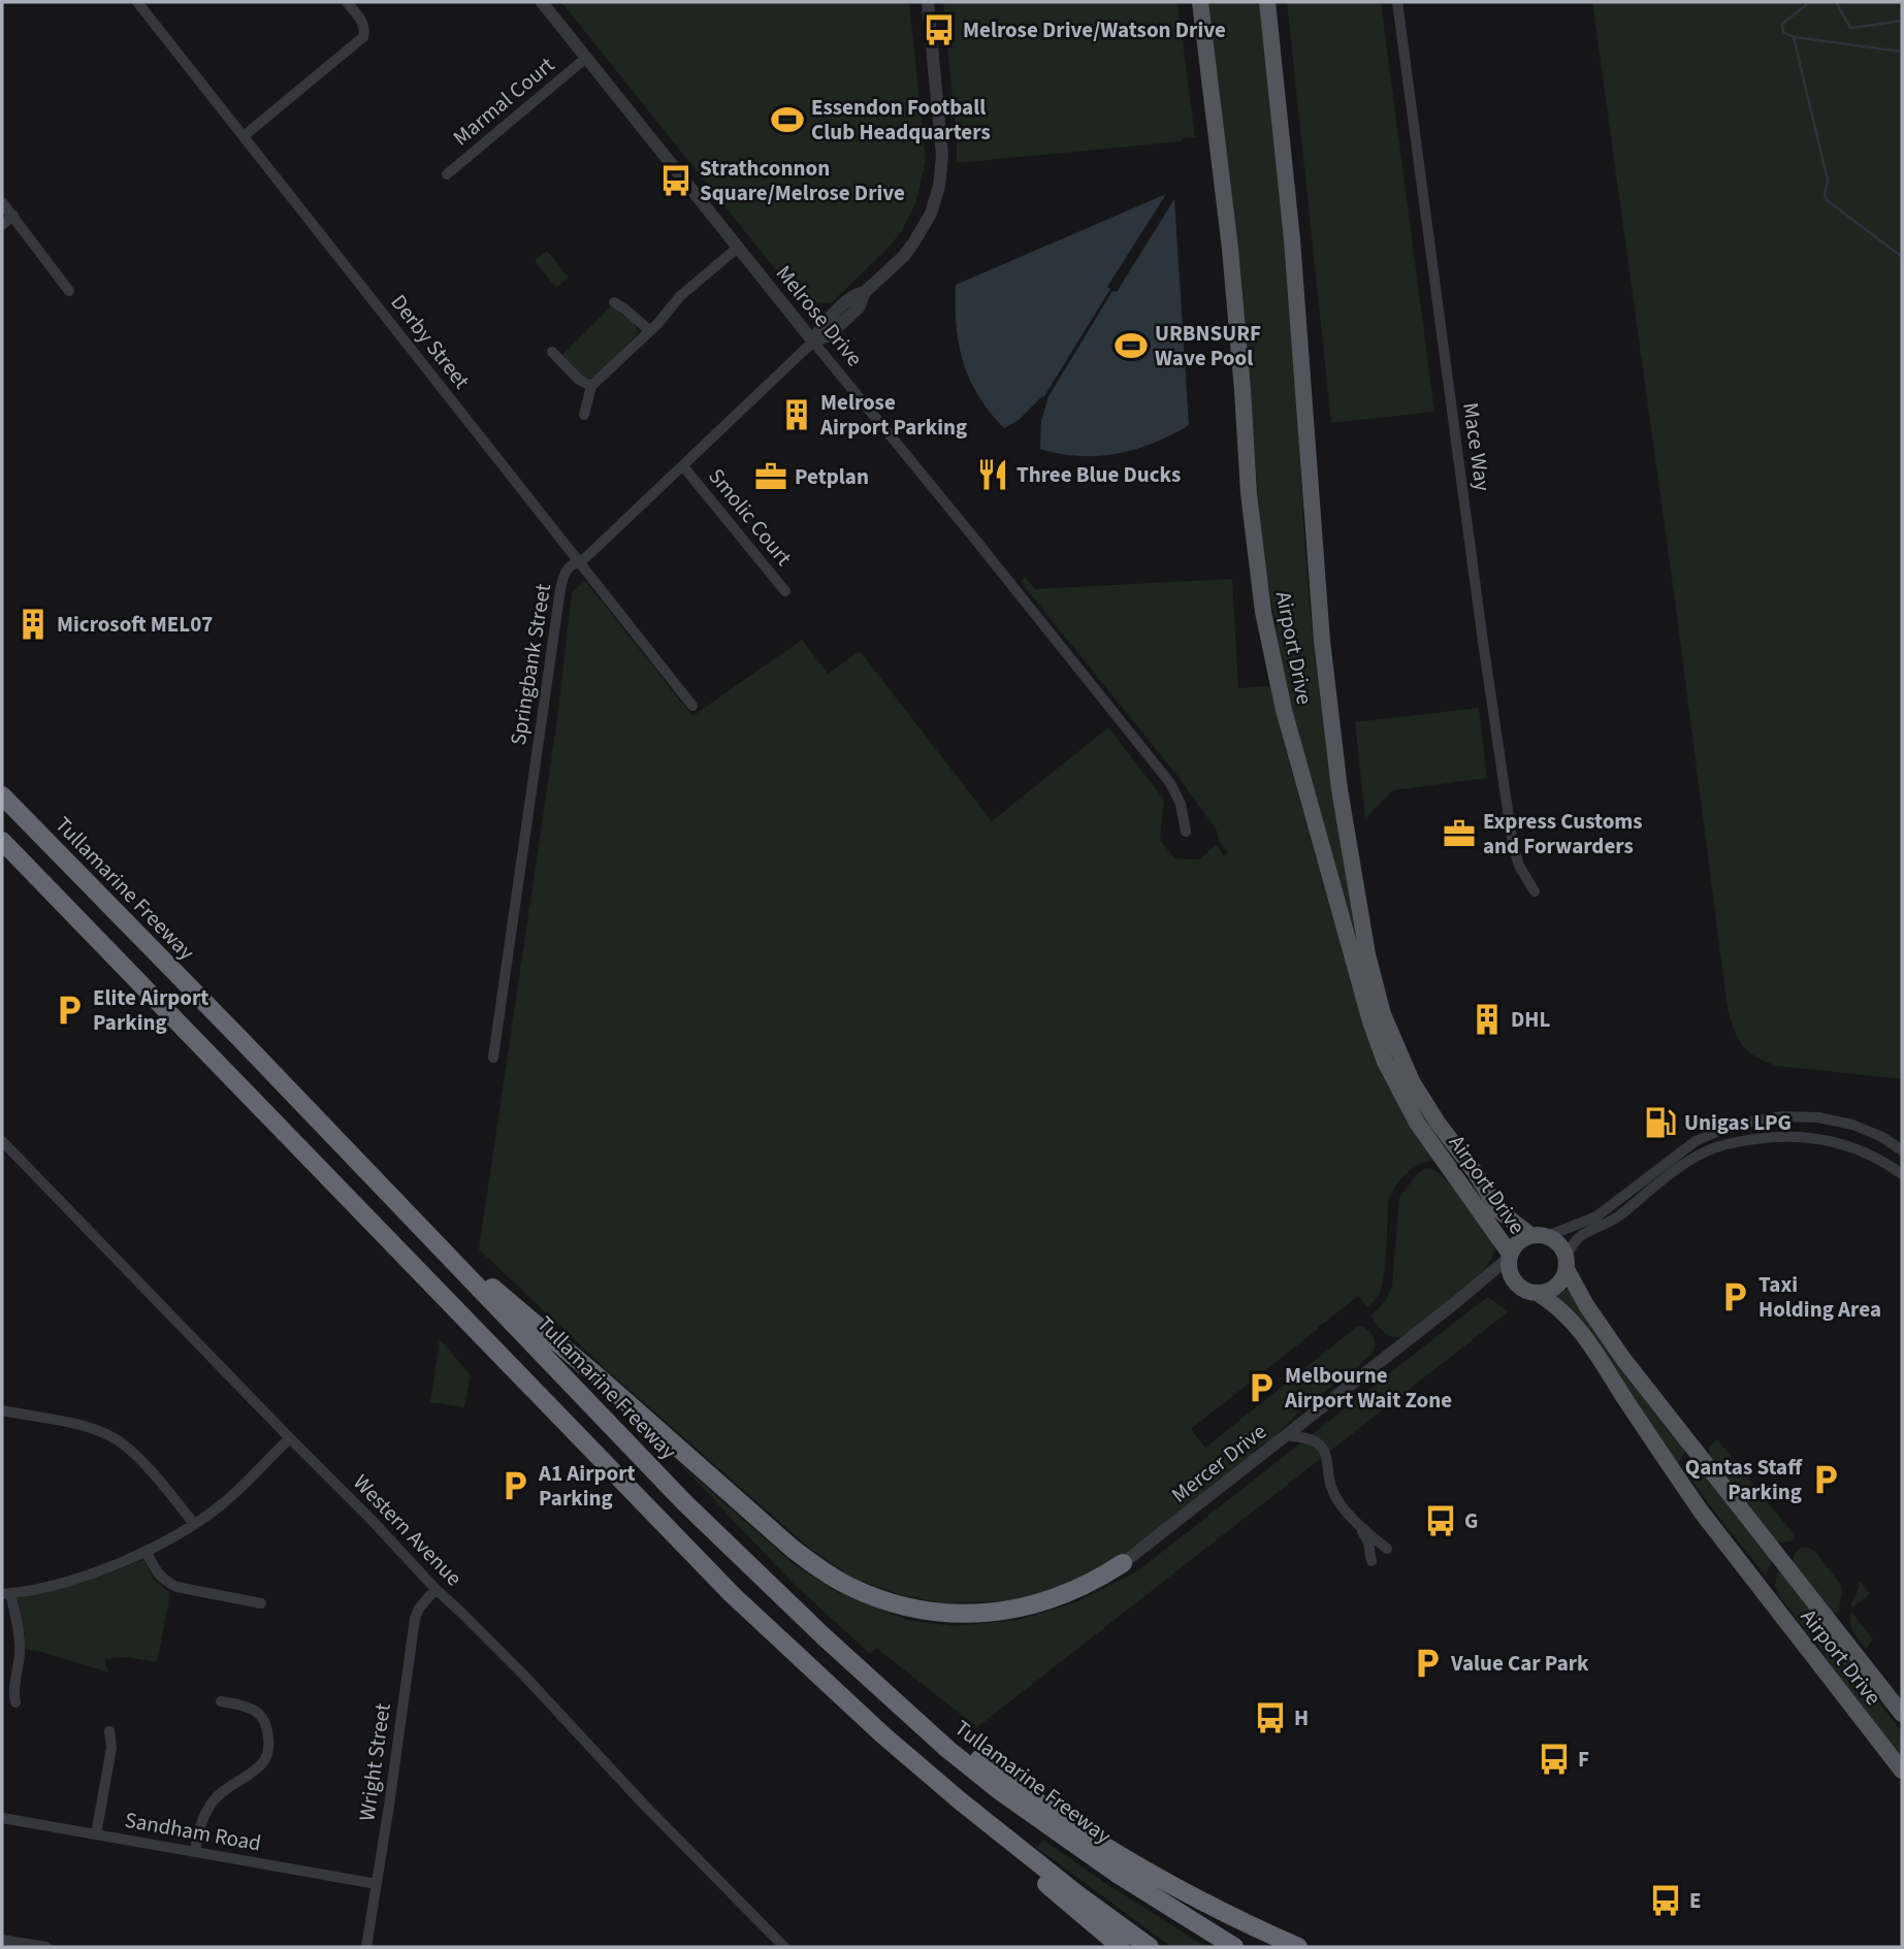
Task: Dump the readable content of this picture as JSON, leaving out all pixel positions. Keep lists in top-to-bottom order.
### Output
{
  "streets": {
    "highway": ["Tullamarine Freeway"],
    "main road": ["Airport Drive"],
    "street": [
      "Marmal Court",
      "Melrose Drive",
      "Derby Street",
      "Mace Way",
      "Smolic Court",
      "Springbank Street",
      "Mercer Drive",
      "Western Avenue",
      "Wright Street",
      "Sandham Road"
    ]
  },
  "crossings": [
    ["Marmal Court", "Melrose Drive"],
    ["Melrose Drive", "Springbank Street"],
    ["Derby Street", "Springbank Street"],
    ["Smolic Court", "Springbank Street"],
    ["Airport Drive", "Mercer Drive"],
    ["Western Avenue", "Wright Street"],
    ["Wright Street", "Sandham Road"]
  ],
  "places": {
    "bus stop": [
      "Melrose Drive/Watson Drive",
      "Strathconnon Square/Melrose Drive",
      "G",
      "H",
      "F",
      "E"
    ],
    "sports": ["Essendon Football Club Headquarters", "URBNSURF Wave Pool"],
    "building": ["Melrose Airport Parking", "Microsoft MEL07", "DHL"],
    "restaurant": ["Three Blue Ducks"],
    "office": ["Petplan", "Express Customs and Forwarders"],
    "parking": [
      "Elite Airport Parking",
      "Taxi Holding Area",
      "Melbourne Airport Wait Zone",
      "Qantas Staff Parking",
      "A1 Airport Parking",
      "Value Car Park"
    ],
    "fuel station": ["Unigas LPG"]
  }
}
